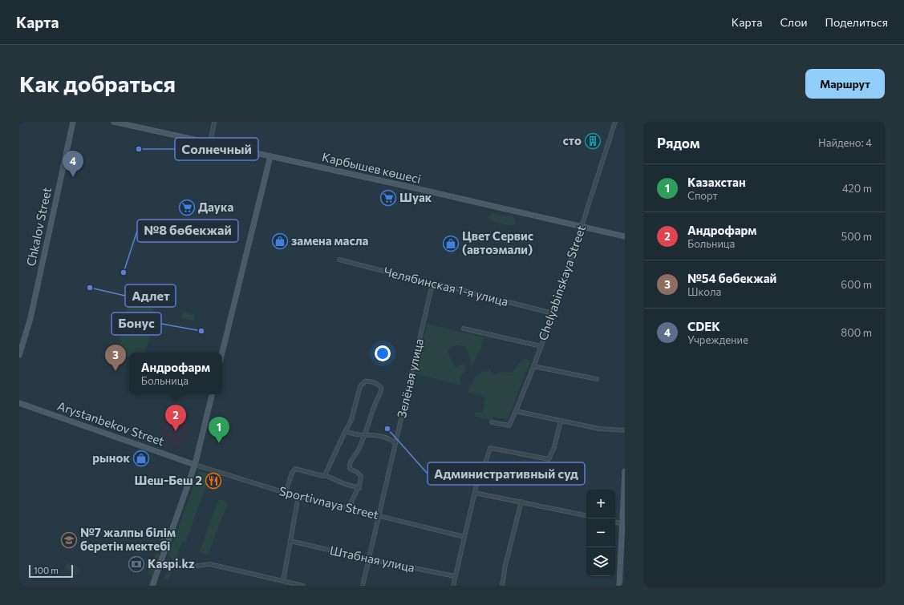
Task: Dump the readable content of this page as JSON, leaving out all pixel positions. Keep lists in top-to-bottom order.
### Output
{
  "streets": {
    "street": [
      "Карбышев көшесі",
      "Chkalov Street",
      "Chelyabinskaya Street",
      "Челябинская 1-я улица",
      "Зелёная улица",
      "Arystanbekov Street",
      "Sportivnaya Street",
      "Штабная улица"
    ]
  },
  "crossings": [
    ["Карбышев көшесі", "Chelyabinskaya Street"],
    ["Chelyabinskaya Street", "Челябинская 1-я улица"],
    ["Челябинская 1-я улица", "Зелёная улица"],
    ["Зелёная улица", "Sportivnaya Street"],
    ["Зелёная улица", "Штабная улица"],
    ["Arystanbekov Street", "Sportivnaya Street"]
  ],
  "places": {
    "building": ["сто"],
    "other": [
      "Солнечный",
      "№8 бөбекжай",
      "Адлет",
      "Бонус",
      "Административный суд"
    ],
    "supermarket": ["Шуак", "Даука"],
    "shop": ["замена масла", "Цвет Сервис (автоэмали)", "рынок"],
    "restaurant": ["Шеш-Беш 2"],
    "school or university": ["№7 жалпы білім беретін мектебі"],
    "bank": ["Kaspi.kz"]
  },
  "scale_bar": "100 m",
  "page": {
    "header": "Карта",
    "nav": ["Карта", "Слои", "Поделиться"],
    "buttons": "Маршрут",
    "title": "Как добраться",
    "heading": ["Рядом", "Найдено: 4"],
    "pins": [
      "4",
      "3",
      "2",
      "1"
    ],
    "list": [
      {
        "mark": "1",
        "name": "Казахстан",
        "note": "Спорт",
        "value": "420 m"
      },
      {
        "mark": "2",
        "name": "Андрофарм",
        "note": "Больница",
        "value": "500 m"
      },
      {
        "mark": "3",
        "name": "№54 бөбекжай",
        "note": "Школа",
        "value": "600 m"
      },
      {
        "mark": "4",
        "name": "CDEK",
        "note": "Учреждение",
        "value": "800 m"
      }
    ],
    "popup": ["Андрофарм", "Больница"],
    "map_buttons": ["+", "−"],
    "scale": "100 m"
  }
}
